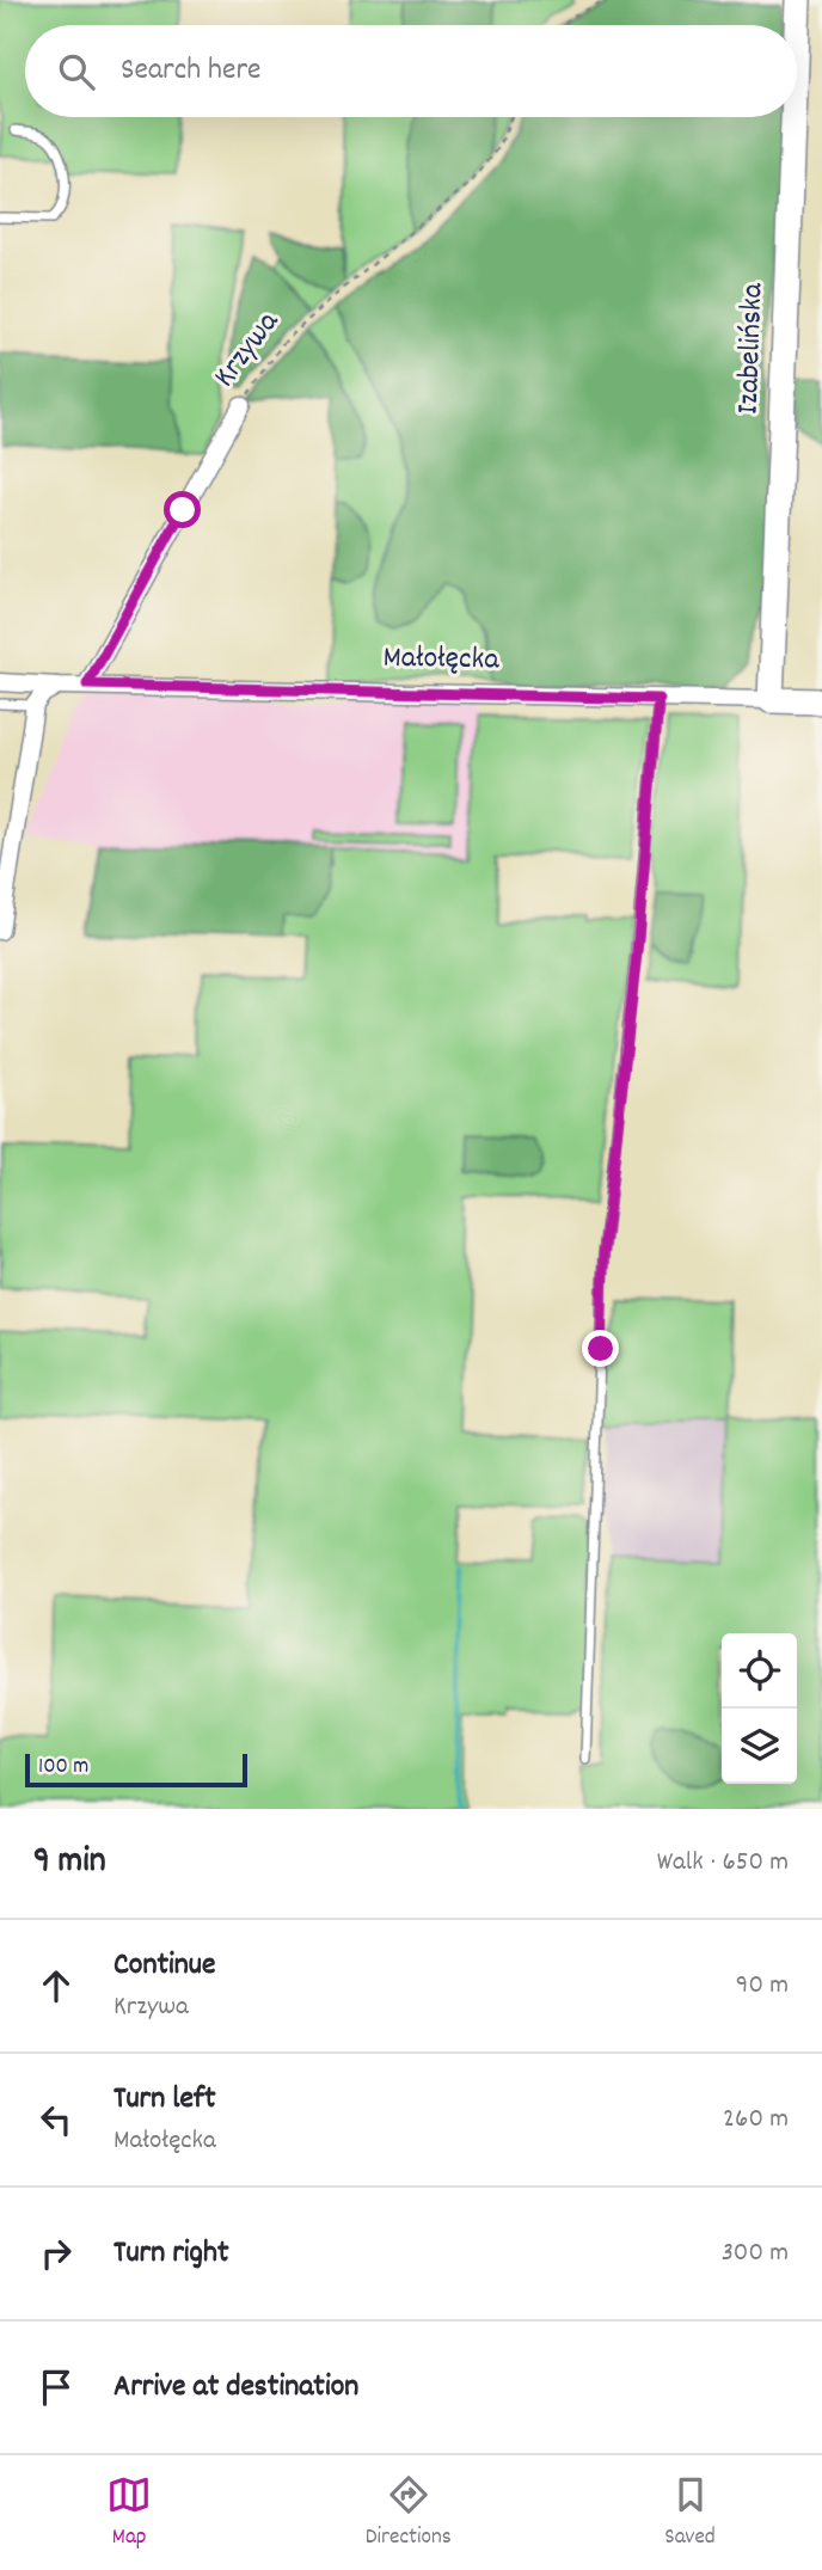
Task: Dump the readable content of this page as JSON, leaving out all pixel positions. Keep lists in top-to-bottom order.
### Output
{
  "streets": {
    "street": ["Izabelińska", "Krzywa", "Małołęcka"]
  },
  "crossings": [
    ["Izabelińska", "Małołęcka"],
    ["Krzywa", "Małołęcka"]
  ],
  "scale_bar": "100 m",
  "page": {
    "search": "Search here",
    "scale": "100 m",
    "heading": ["9 min", "Walk · 650 m"],
    "list": [
      ["Continue", "Krzywa", "90 m"],
      ["Turn left", "Małołęcka", "260 m"],
      ["Turn right", "300 m"],
      "Arrive at destination"
    ],
    "nav": ["Map", "Directions", "Saved"]
  }
}
